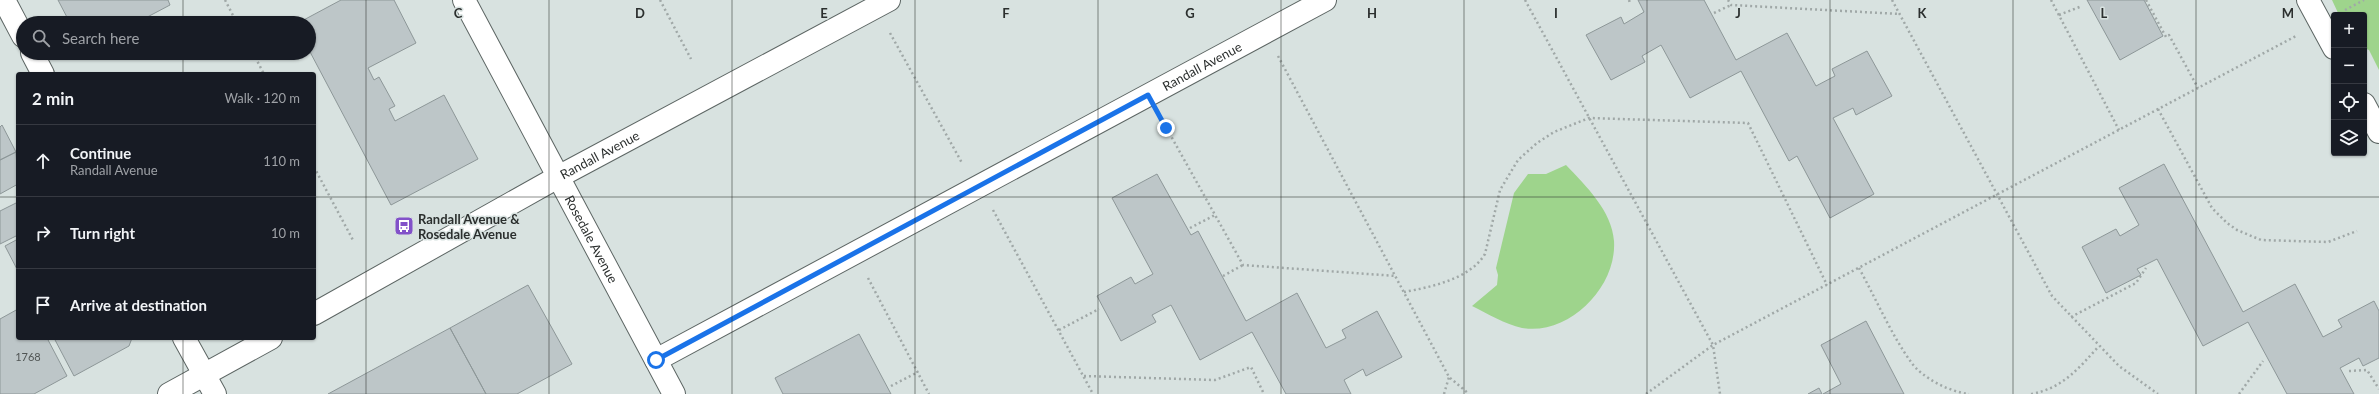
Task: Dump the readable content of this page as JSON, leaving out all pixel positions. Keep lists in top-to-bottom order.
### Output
{
  "streets": {
    "street": ["Randall Avenue", "Rosedale Avenue"]
  },
  "crossings": [
    ["Randall Avenue", "Rosedale Avenue"]
  ],
  "places": {
    "bus stop": ["Randall Avenue & Rosedale Avenue"]
  },
  "house_numbers": ["1768"],
  "page": {
    "map_buttons": ["+", "−"],
    "search": "Search here",
    "heading": ["2 min", "Walk · 120 m"],
    "list": [
      ["Continue", "Randall Avenue", "110 m"],
      ["Turn right", "10 m"],
      "Arrive at destination"
    ]
  },
  "grid": {
    "columns": [
      "C",
      "D",
      "E",
      "F",
      "G",
      "H",
      "I",
      "J",
      "K",
      "L",
      "M"
    ]
  }
}
